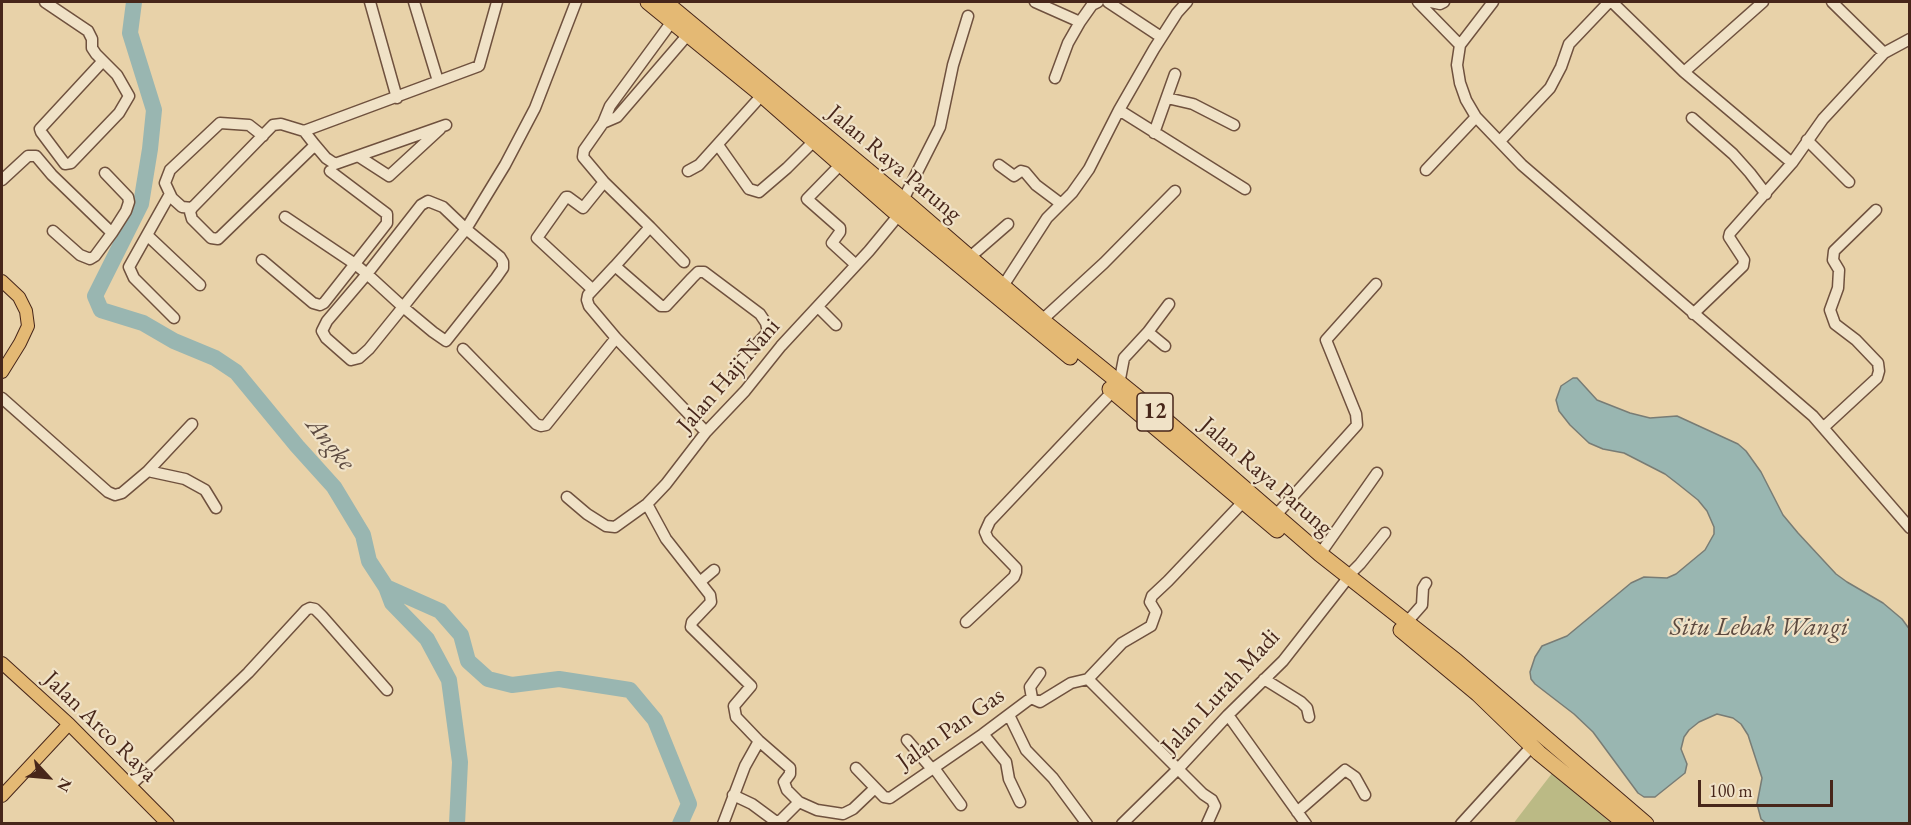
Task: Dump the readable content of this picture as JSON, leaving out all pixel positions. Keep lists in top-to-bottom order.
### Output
{
  "streets": {
    "highway": ["Jalan Raya Parung", "12"],
    "main road": ["Jalan Arco Raya"],
    "street": ["Jalan Haji Nani", "Jalan Lurah Madi", "Jalan Pan Gas"]
  },
  "crossings": [
    ["Jalan Raya Parung", "Jalan Haji Nani"],
    ["Jalan Raya Parung", "Jalan Lurah Madi"],
    ["Jalan Raya Parung", "Jalan Pan Gas"]
  ],
  "water": ["Angke", "Situ Lebak Wangi"],
  "scale_bar": "100 m",
  "north": "bottom right"
}
